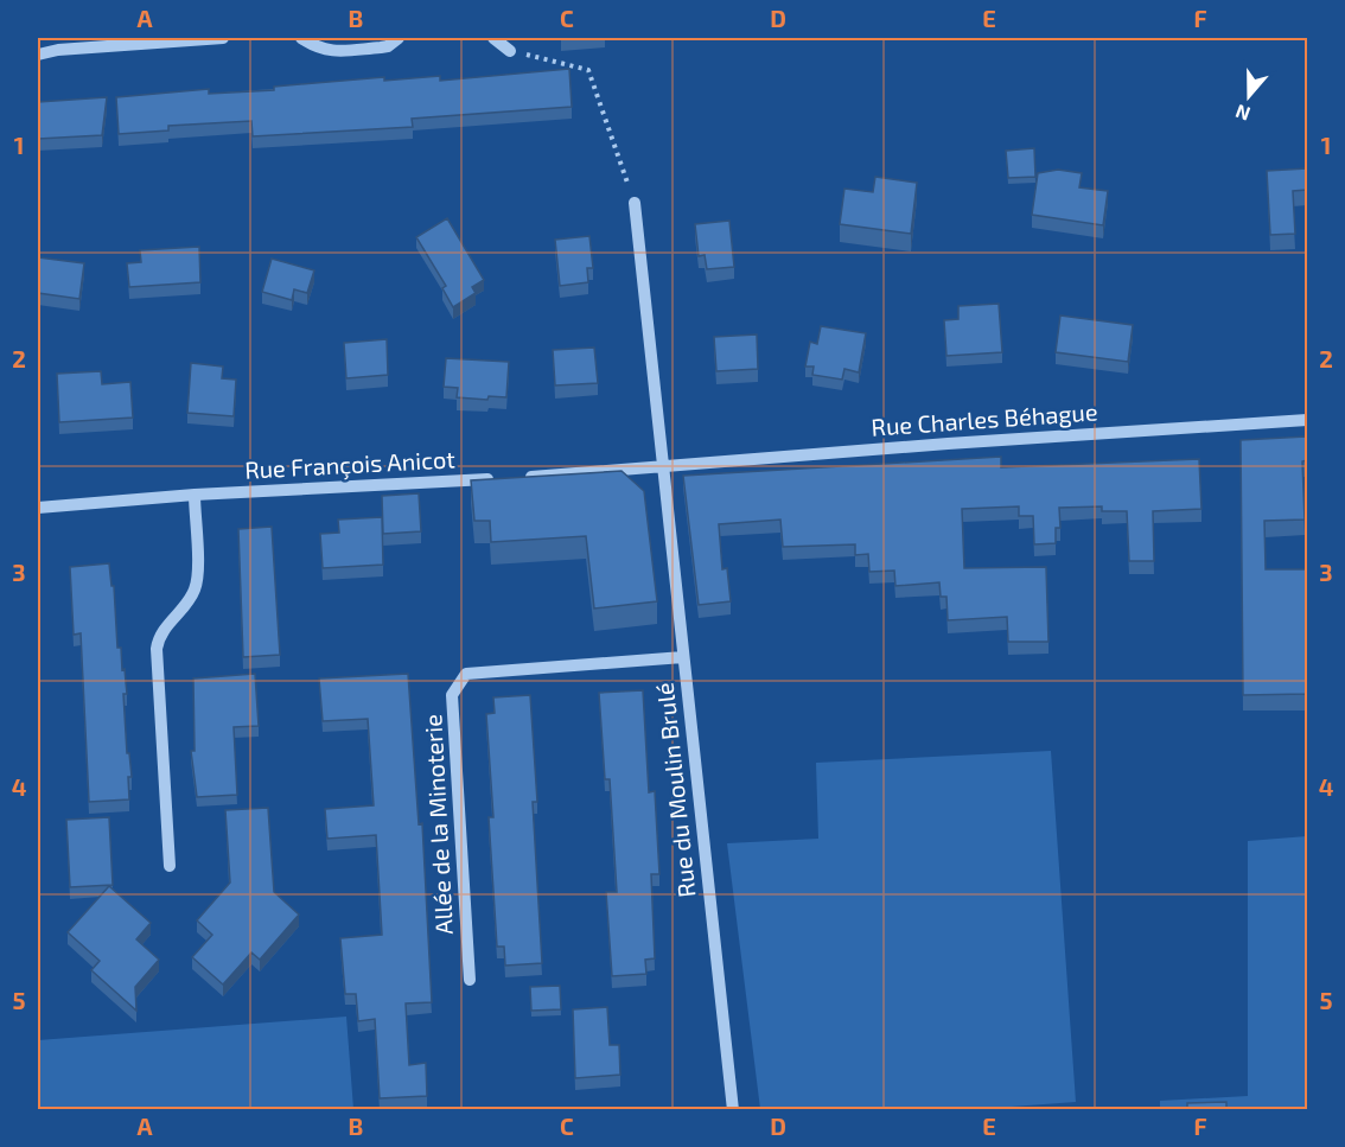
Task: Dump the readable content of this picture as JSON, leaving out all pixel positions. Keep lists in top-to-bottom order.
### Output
{
  "streets": {
    "street": [
      "Rue Charles Béhague",
      "Rue François Anicot",
      "Rue du Moulin Brulé",
      "Allée de la Minoterie"
    ]
  },
  "crossings": [
    ["Rue Charles Béhague", "Rue François Anicot"],
    ["Rue Charles Béhague", "Rue du Moulin Brulé"],
    ["Rue François Anicot", "Rue du Moulin Brulé"],
    ["Rue du Moulin Brulé", "Allée de la Minoterie"]
  ],
  "north": "bottom",
  "grid": {
    "columns": [
      "A",
      "B",
      "C",
      "D",
      "E",
      "F"
    ],
    "rows": [
      "1",
      "2",
      "3",
      "4",
      "5"
    ]
  }
}
